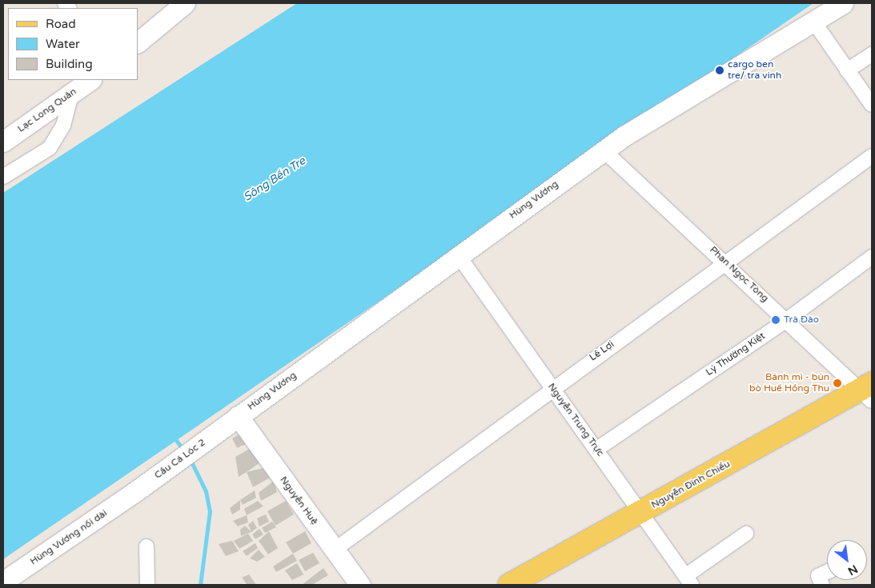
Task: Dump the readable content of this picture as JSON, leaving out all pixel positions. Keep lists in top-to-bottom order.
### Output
{
  "streets": {
    "main road": ["Nguyễn Đình Chiểu"],
    "street": [
      "Lạc Long Quân",
      "Hùng Vương",
      "Phan Ngọc Tòng",
      "Lê Lợi",
      "Lý Thường Kiệt",
      "Nguyễn Trung Trực",
      "Cầu Cá Lóc 2",
      "Nguyễn Huệ",
      "Hùng Vương nối dài"
    ]
  },
  "crossings": [
    ["Hùng Vương", "Phan Ngọc Tòng"],
    ["Hùng Vương", "Nguyễn Trung Trực"],
    ["Hùng Vương", "Cầu Cá Lóc 2"],
    ["Hùng Vương", "Nguyễn Huệ"],
    ["Phan Ngọc Tòng", "Lê Lợi"],
    ["Phan Ngọc Tòng", "Lý Thường Kiệt"],
    ["Phan Ngọc Tòng", "Nguyễn Đình Chiểu"],
    ["Lê Lợi", "Nguyễn Trung Trực"],
    ["Lê Lợi", "Nguyễn Huệ"],
    ["Lý Thường Kiệt", "Nguyễn Trung Trực"],
    ["Nguyễn Trung Trực", "Nguyễn Đình Chiểu"],
    ["Cầu Cá Lóc 2", "Nguyễn Huệ"],
    ["Cầu Cá Lóc 2", "Hùng Vương nối dài"]
  ],
  "water": ["Sông Bến Tre"],
  "places": ["cargo ben tre/ tra vinh", "Trà Đào", "Bánh mì - bún bò Huế Hồng Thu"],
  "legend": ["Road", "Water", "Building"],
  "north": "bottom right"
}
